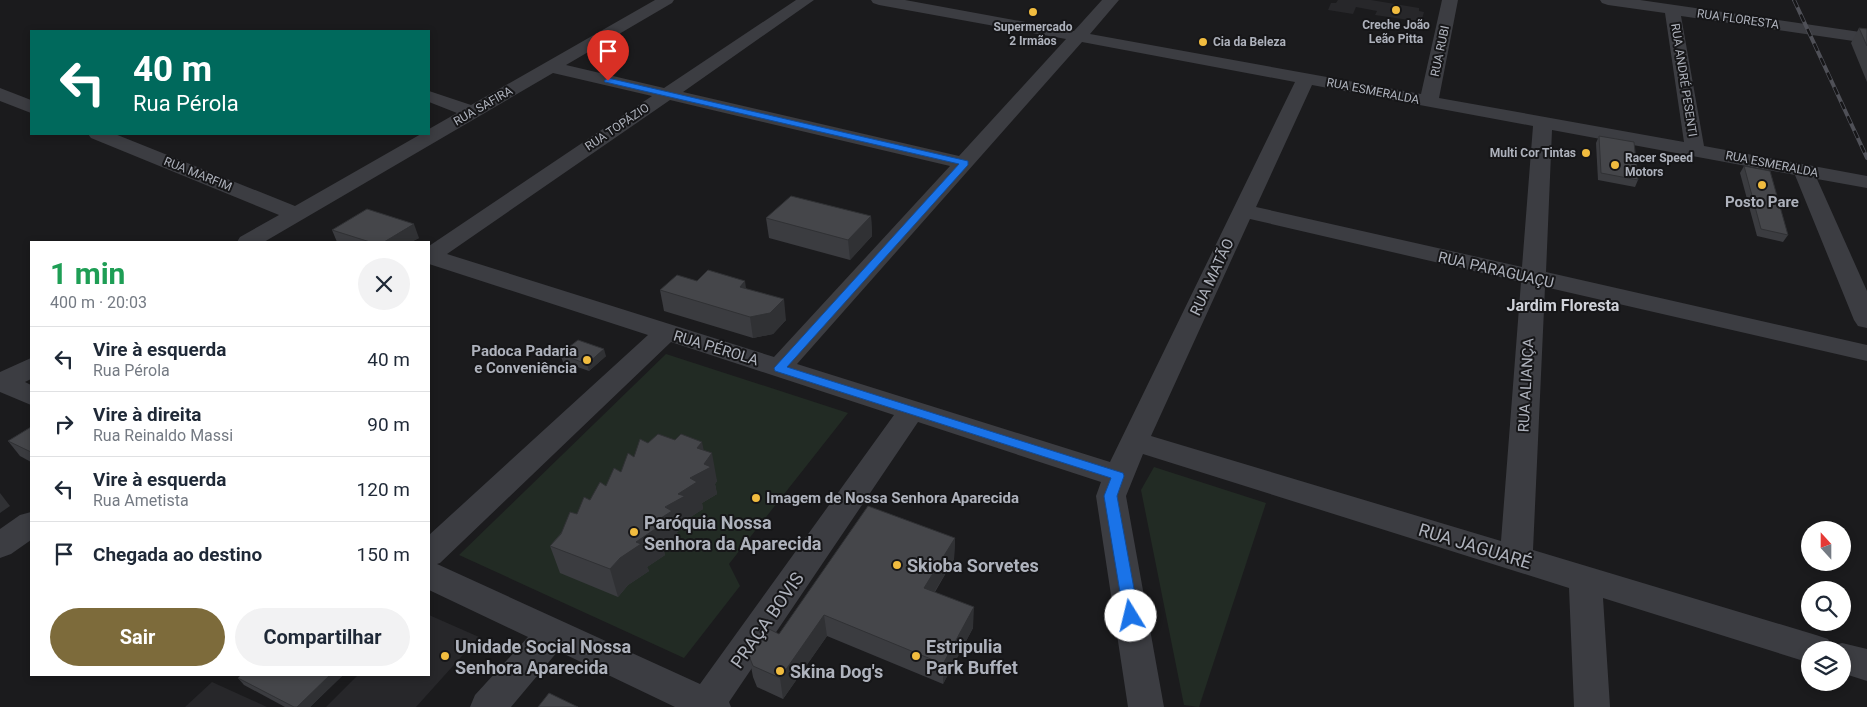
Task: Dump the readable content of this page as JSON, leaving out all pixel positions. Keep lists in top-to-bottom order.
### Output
{
  "streets": {
    "street": [
      "RUA FLORESTA",
      "RUA RUBI",
      "RUA ANDRÉ PESENTI",
      "RUA ESMERALDA",
      "RUA SAFIRA",
      "RUA TOPÁZIO",
      "RUA MARFIM",
      "RUA PARAGUAÇU",
      "RUA MATÃO",
      "RUA PÉROLA",
      "RUA ALIANÇA",
      "RUA JAGUARÉ",
      "PRAÇA BOVIS"
    ]
  },
  "crossings": [
    ["RUA FLORESTA", "RUA ANDRÉ PESENTI"],
    ["RUA RUBI", "RUA ESMERALDA"],
    ["RUA ANDRÉ PESENTI", "RUA ESMERALDA"],
    ["RUA ESMERALDA", "RUA MATÃO"],
    ["RUA ESMERALDA", "RUA ALIANÇA"],
    ["RUA SAFIRA", "RUA MARFIM"],
    ["RUA PARAGUAÇU", "RUA MATÃO"],
    ["RUA PARAGUAÇU", "RUA ALIANÇA"],
    ["RUA MATÃO", "RUA PÉROLA"],
    ["RUA MATÃO", "RUA JAGUARÉ"],
    ["RUA PÉROLA", "PRAÇA BOVIS"],
    ["RUA ALIANÇA", "RUA JAGUARÉ"]
  ],
  "districts": ["Jardim Floresta"],
  "places": [
    "Creche João Leão Pitta",
    "Supermercado 2 Irmãos",
    "Cia da Beleza",
    "Multi Cor Tintas",
    "Racer Speed Motors",
    "Posto Pare",
    "Padoca Padaria e Conveniência",
    "Imagem de Nossa Senhora Aparecida",
    "Paróquia Nossa Senhora da Aparecida",
    "Skioba Sorvetes",
    "Unidade Social Nossa Senhora Aparecida",
    "Estripulia Park Buffet",
    "Skina Dog's"
  ],
  "north": "top",
  "page": {
    "turn": ["40 m", "Rua Pérola"],
    "heading": ["1 min", "400 m · 20:03"],
    "list": [
      {
        "name": "Vire à esquerda",
        "note": "Rua Pérola",
        "value": "40 m"
      },
      {
        "name": "Vire à direita",
        "note": "Rua Reinaldo Massi",
        "value": "90 m"
      },
      {
        "name": "Vire à esquerda",
        "note": "Rua Ametista",
        "value": "120 m"
      },
      {
        "name": "Chegada ao destino",
        "value": "150 m"
      }
    ],
    "buttons": ["Sair", "Compartilhar"]
  }
}
